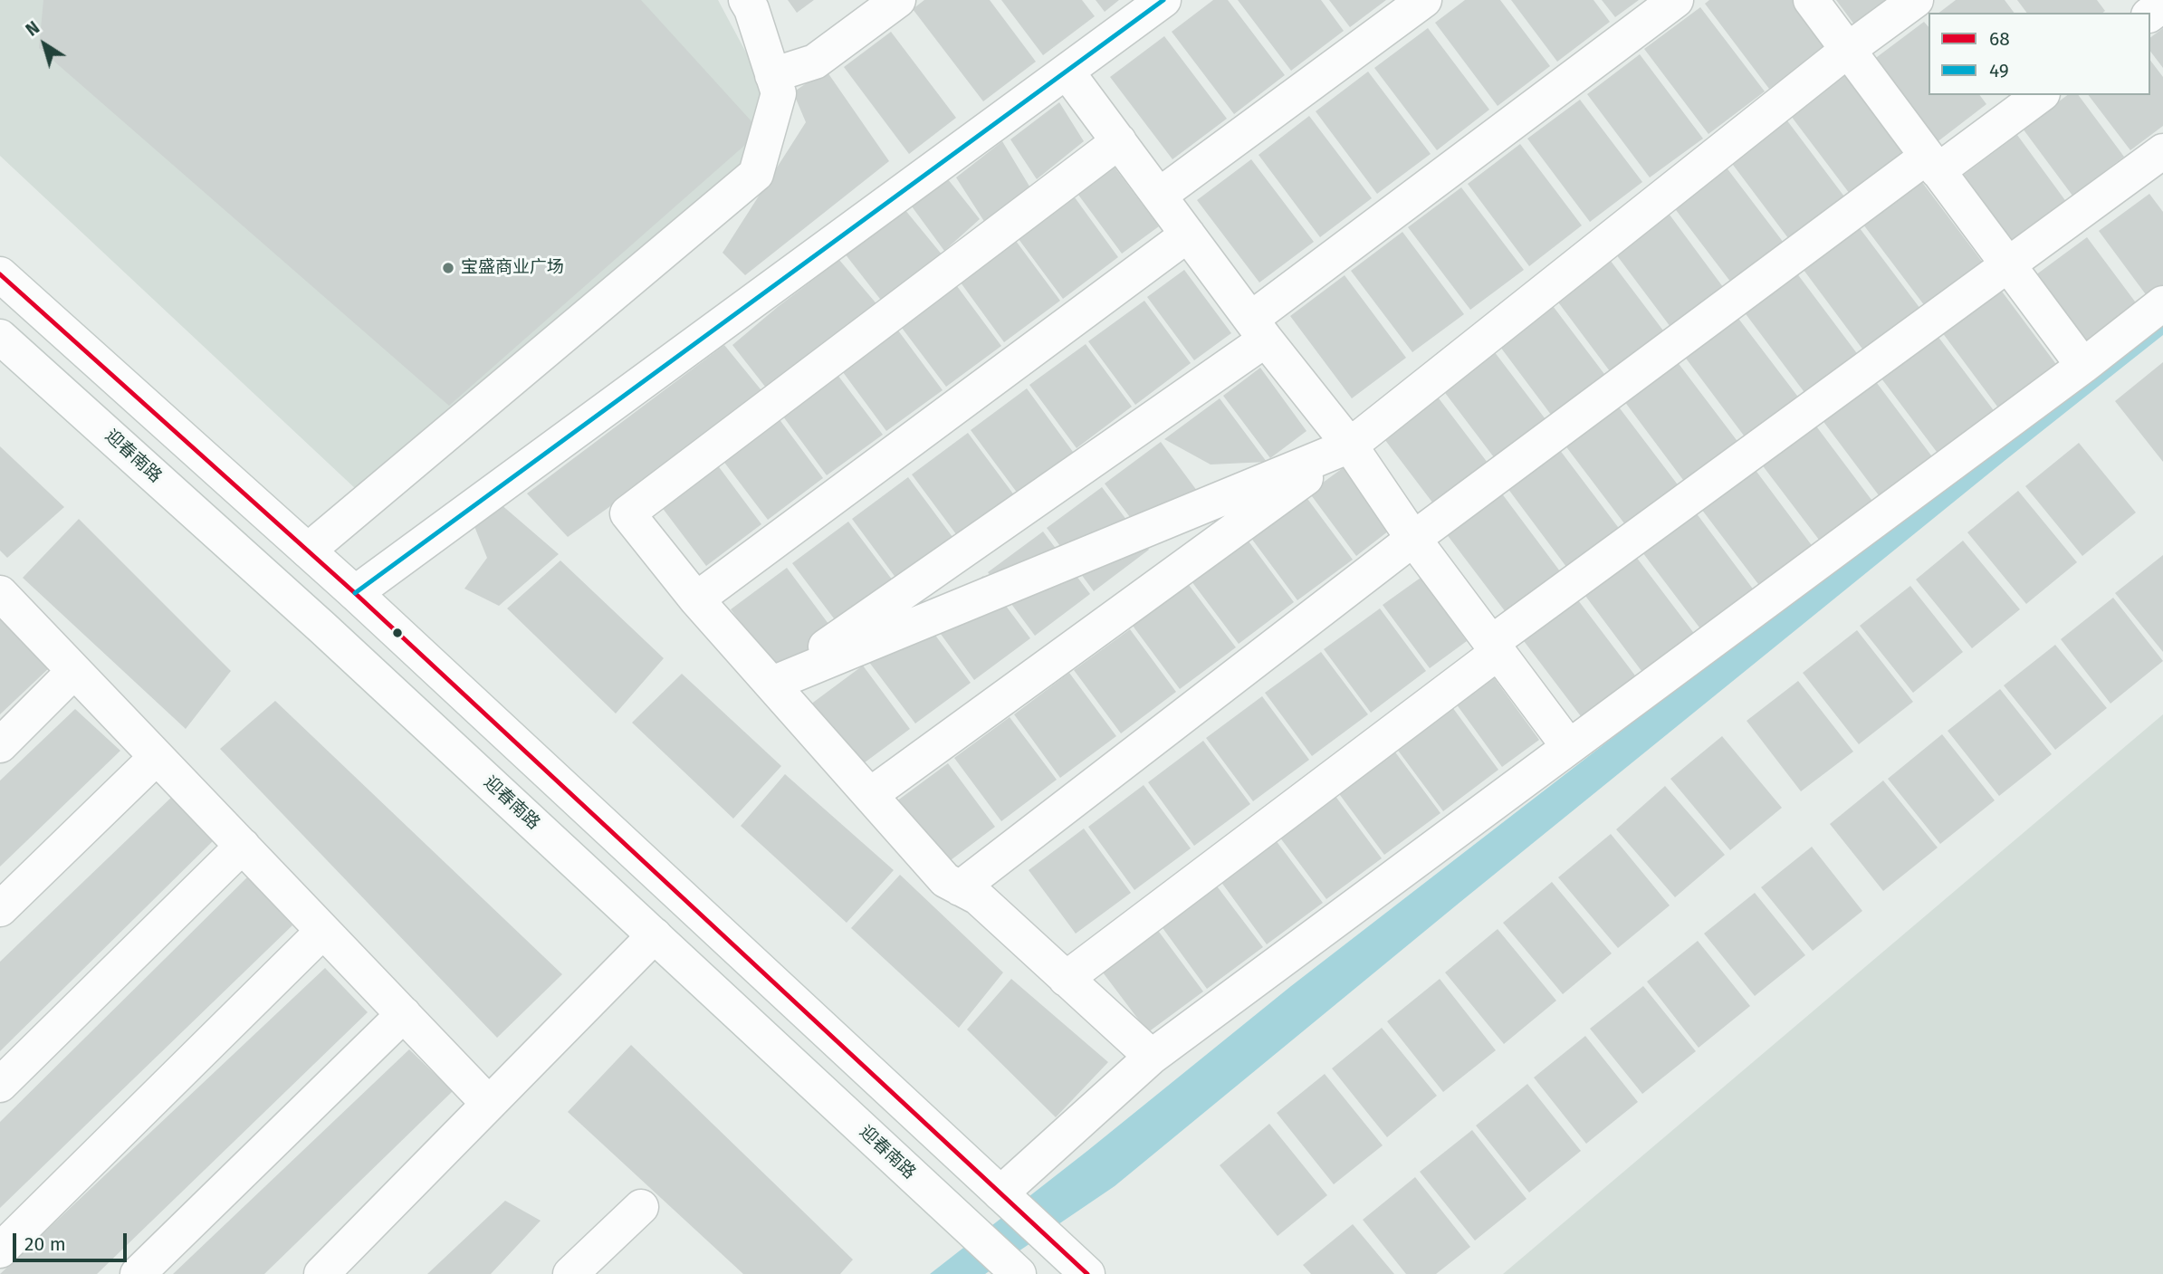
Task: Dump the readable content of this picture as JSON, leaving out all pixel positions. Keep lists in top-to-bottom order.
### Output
{
  "streets": {
    "street": ["迎春南路"]
  },
  "places": ["宝盛商业广场"],
  "lines": ["transit line 49", "transit line 68"],
  "legend": ["68", "49"],
  "scale_bar": "20 m",
  "north": "top left"
}
